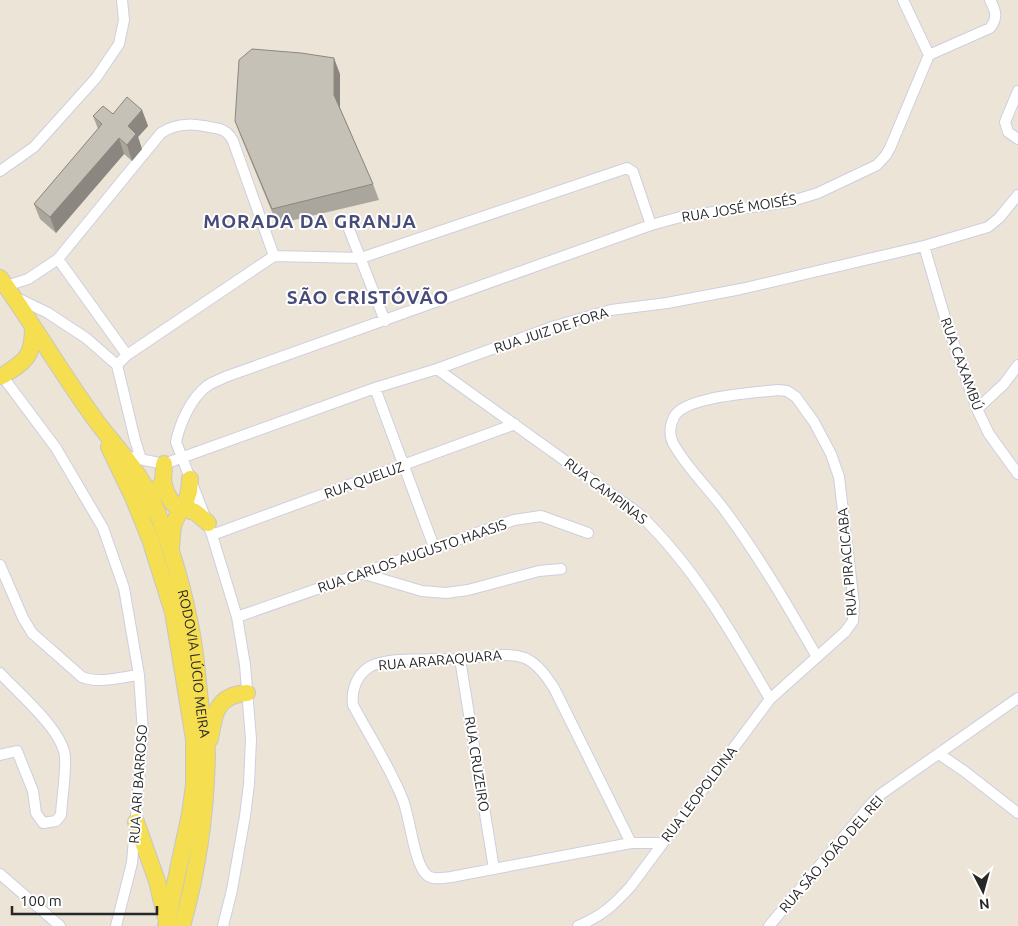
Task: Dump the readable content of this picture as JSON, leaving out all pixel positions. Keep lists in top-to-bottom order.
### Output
{
  "streets": {
    "main road": ["RODOVIA LÚCIO MEIRA"],
    "street": [
      "RUA JOSÉ MOISÉS",
      "RUA JUIZ DE FORA",
      "RUA CAXAMBÚ",
      "RUA QUELUZ",
      "RUA CAMPINAS",
      "RUA CARLOS AUGUSTO HAASIS",
      "RUA PIRACICABA",
      "RUA ARARAQUARA",
      "RUA CRUZEIRO",
      "RUA ARI BARROSO",
      "RUA LEOPOLDINA",
      "RUA SÃO JOÃO DEL REI"
    ]
  },
  "crossings": [
    ["RUA JOSÉ MOISÉS", "RUA JUIZ DE FORA"],
    ["RUA JOSÉ MOISÉS", "RUA QUELUZ"],
    ["RUA JOSÉ MOISÉS", "RUA CARLOS AUGUSTO HAASIS"],
    ["RUA JUIZ DE FORA", "RUA CAXAMBÚ"],
    ["RUA JUIZ DE FORA", "RUA CAMPINAS"],
    ["RUA QUELUZ", "RUA CAMPINAS"],
    ["RUA CAMPINAS", "RUA LEOPOLDINA"],
    ["RUA PIRACICABA", "RUA LEOPOLDINA"],
    ["RUA ARARAQUARA", "RUA CRUZEIRO"],
    ["RUA ARARAQUARA", "RUA LEOPOLDINA"]
  ],
  "districts": ["MORADA DA GRANJA", "SÃO CRISTÓVÃO"],
  "scale_bar": "100 m",
  "north": "bottom"
}
